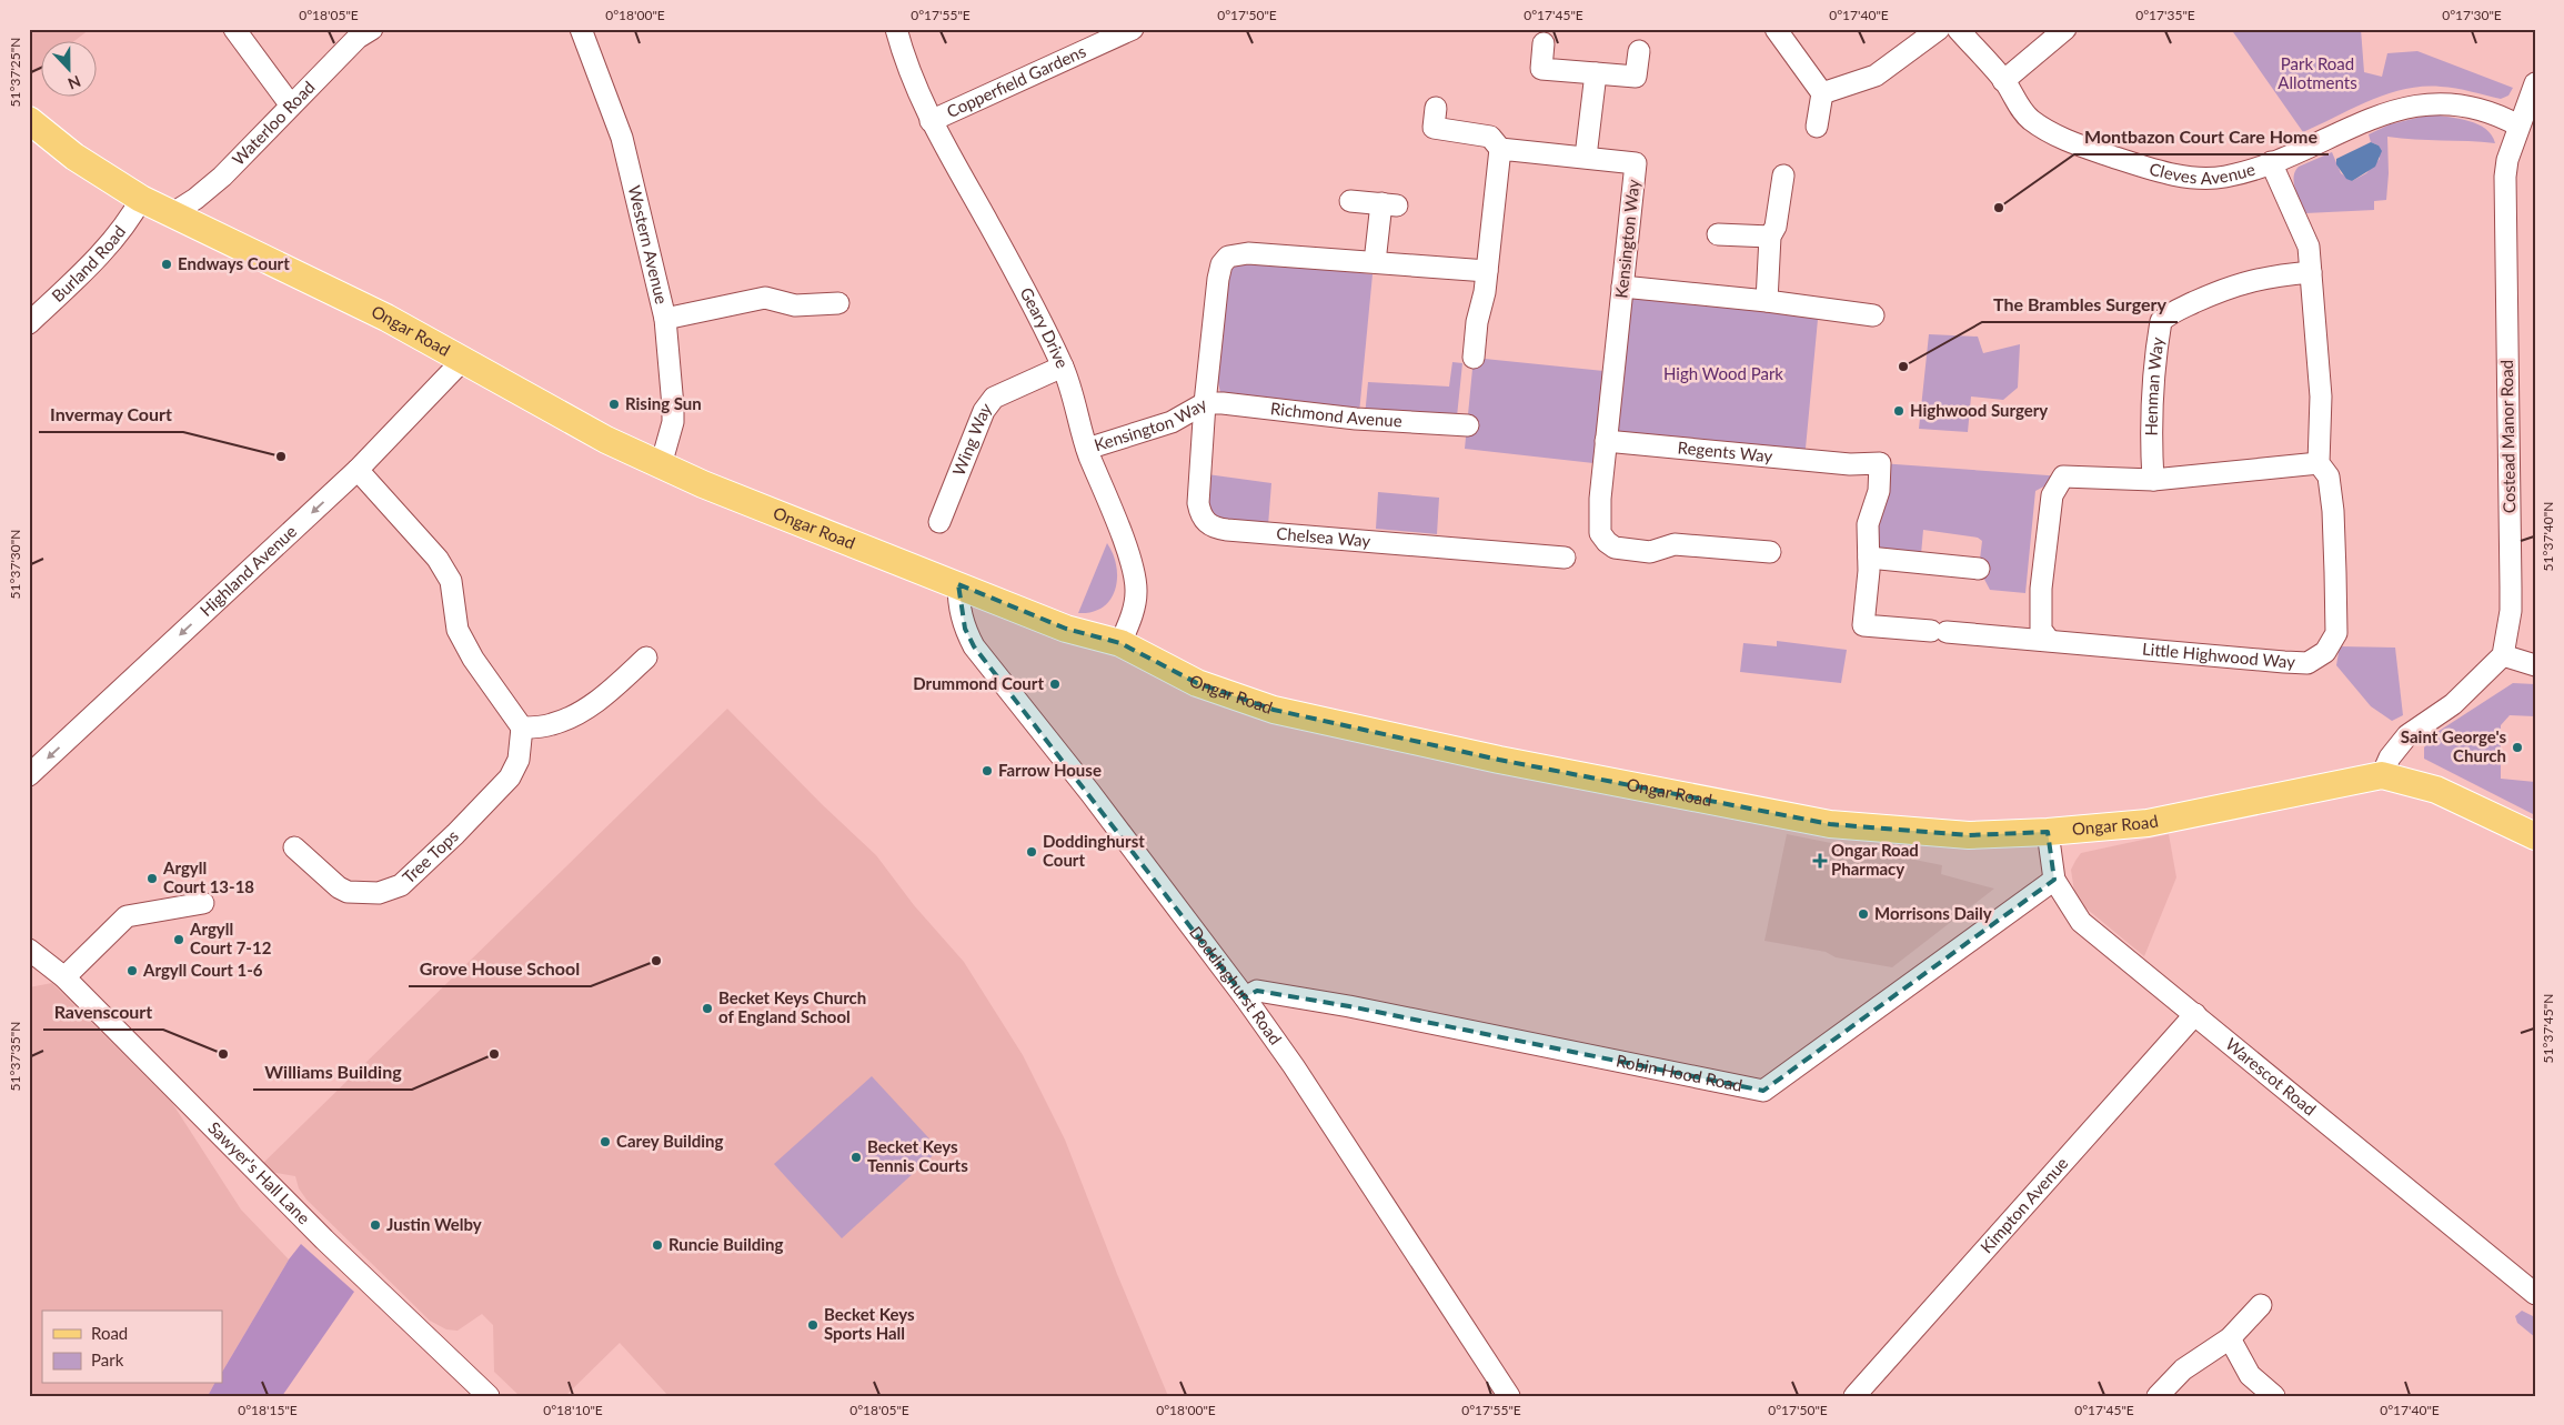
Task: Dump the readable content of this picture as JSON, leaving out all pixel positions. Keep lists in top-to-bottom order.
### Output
{
  "streets": {
    "main road": ["Ongar Road"],
    "street": [
      "Copperfield Gardens",
      "Waterloo Road",
      "Cleves Avenue",
      "Kensington Way",
      "Western Avenue",
      "Burland Road",
      "Geary Drive",
      "Henman Way",
      "Richmond Avenue",
      "Costead Manor Road",
      "Wing Way",
      "Regents Way",
      "Chelsea Way",
      "Highland Avenue",
      "Little Highwood Way",
      "Tree Tops",
      "Doddinghurst Road",
      "Robin Hood Road",
      "Warescot Road",
      "Sawyer's Hall Lane",
      "Kimpton Avenue"
    ]
  },
  "crossings": [
    ["Copperfield Gardens", "Geary Drive"],
    ["Waterloo Road", "Ongar Road"],
    ["Cleves Avenue", "Costead Manor Road"],
    ["Cleves Avenue", "Little Highwood Way"],
    ["Kensington Way", "Geary Drive"],
    ["Kensington Way", "Richmond Avenue"],
    ["Kensington Way", "Regents Way"],
    ["Kensington Way", "Chelsea Way"],
    ["Western Avenue", "Ongar Road"],
    ["Burland Road", "Ongar Road"],
    ["Geary Drive", "Ongar Road"],
    ["Geary Drive", "Wing Way"],
    ["Ongar Road", "Highland Avenue"],
    ["Ongar Road", "Doddinghurst Road"],
    ["Ongar Road", "Warescot Road"],
    ["Henman Way", "Little Highwood Way"],
    ["Richmond Avenue", "Chelsea Way"],
    ["Regents Way", "Little Highwood Way"],
    ["Doddinghurst Road", "Robin Hood Road"],
    ["Robin Hood Road", "Warescot Road"],
    ["Warescot Road", "Kimpton Avenue"]
  ],
  "one_way": ["Highland Avenue"],
  "parks": ["Park Road Allotments", "High Wood Park"],
  "places": {
    "other": [
      "Montbazon Court Care Home",
      "Endways Court",
      "The Brambles Surgery",
      "Rising Sun",
      "Highwood Surgery",
      "Invermay Court",
      "Drummond Court",
      "Saint George's Church",
      "Farrow House",
      "Doddinghurst Court",
      "Argyll Court 13-18",
      "Morrisons Daily",
      "Argyll Court 7-12",
      "Grove House School",
      "Argyll Court 1-6",
      "Becket Keys Church of England School",
      "Ravenscourt",
      "Williams Building",
      "Carey Building",
      "Becket Keys Tennis Courts",
      "Justin Welby",
      "Runcie Building",
      "Becket Keys Sports Hall"
    ],
    "health": ["Ongar Road Pharmacy"]
  },
  "legend": ["Road", "Park"],
  "north": "bottom",
  "coordinates": [
    "0°18'05\"E",
    "0°18'00\"E",
    "0°17'55\"E",
    "0°17'50\"E",
    "0°17'45\"E",
    "0°17'40\"E",
    "0°17'35\"E",
    "0°17'30\"E",
    "51°37'25\"N",
    "51°37'40\"N",
    "51°37'30\"N",
    "51°37'45\"N",
    "51°37'35\"N",
    "0°18'15\"E",
    "0°18'10\"E"
  ]
}
